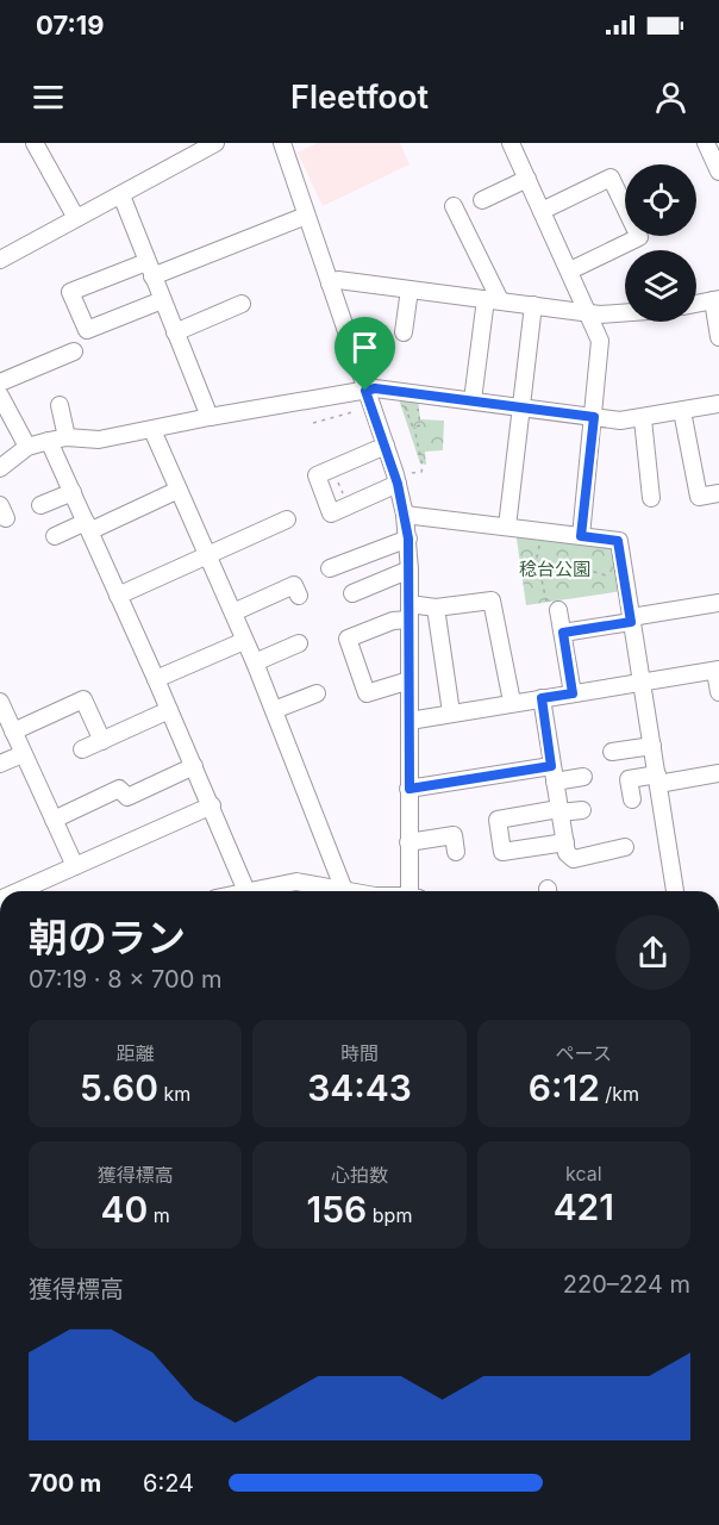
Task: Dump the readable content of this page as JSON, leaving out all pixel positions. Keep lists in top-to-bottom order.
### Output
{
  "parks": ["稔台公園"],
  "page": {
    "status": "07:19",
    "header": "Fleetfoot",
    "heading": ["朝のラン", "07:19 · 8 × 700 m"],
    "stats": [
      ["距離", "5.60 km"],
      ["時間", "34:43"],
      ["ペース", "6:12 /km"],
      ["獲得標高", "40 m"],
      ["心拍数", "156 bpm"],
      ["kcal", "421"]
    ],
    "chart": ["獲得標高", "220–224 m"],
    "list": [
      {
        "name": "700 m",
        "note": "6:24"
      }
    ]
  }
}
